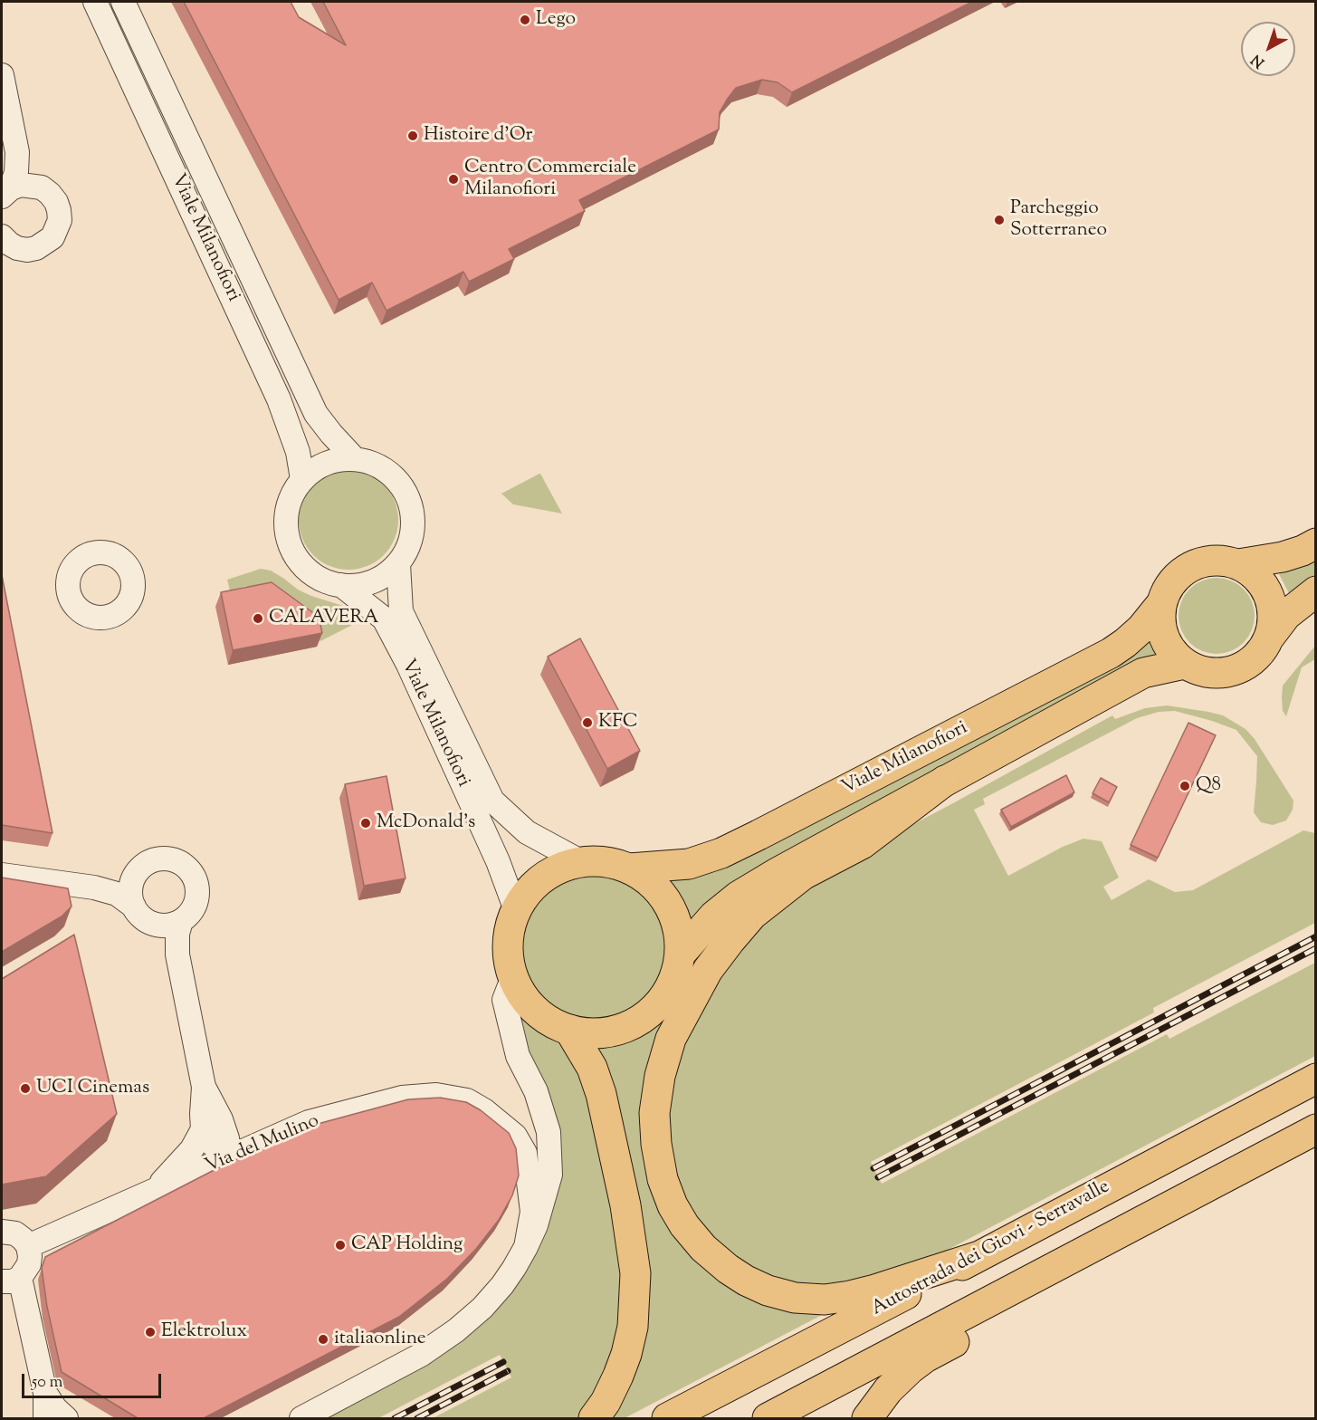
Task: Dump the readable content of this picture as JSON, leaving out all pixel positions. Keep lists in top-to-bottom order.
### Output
{
  "streets": {
    "main road": ["Viale Milanofiori", "Autostrada dei Giovi - Serravalle"],
    "street": ["Via del Mulino"]
  },
  "places": [
    "Lego",
    "Histoire d'Or",
    "Centro Commerciale Milanofiori",
    "Parcheggio Sotterraneo",
    "CALAVERA",
    "KFC",
    "Q8",
    "McDonald's",
    "UCI Cinemas",
    "CAP Holding",
    "Elektrolux",
    "italiaonline"
  ],
  "scale_bar": "50 m",
  "north": "bottom left"
}
